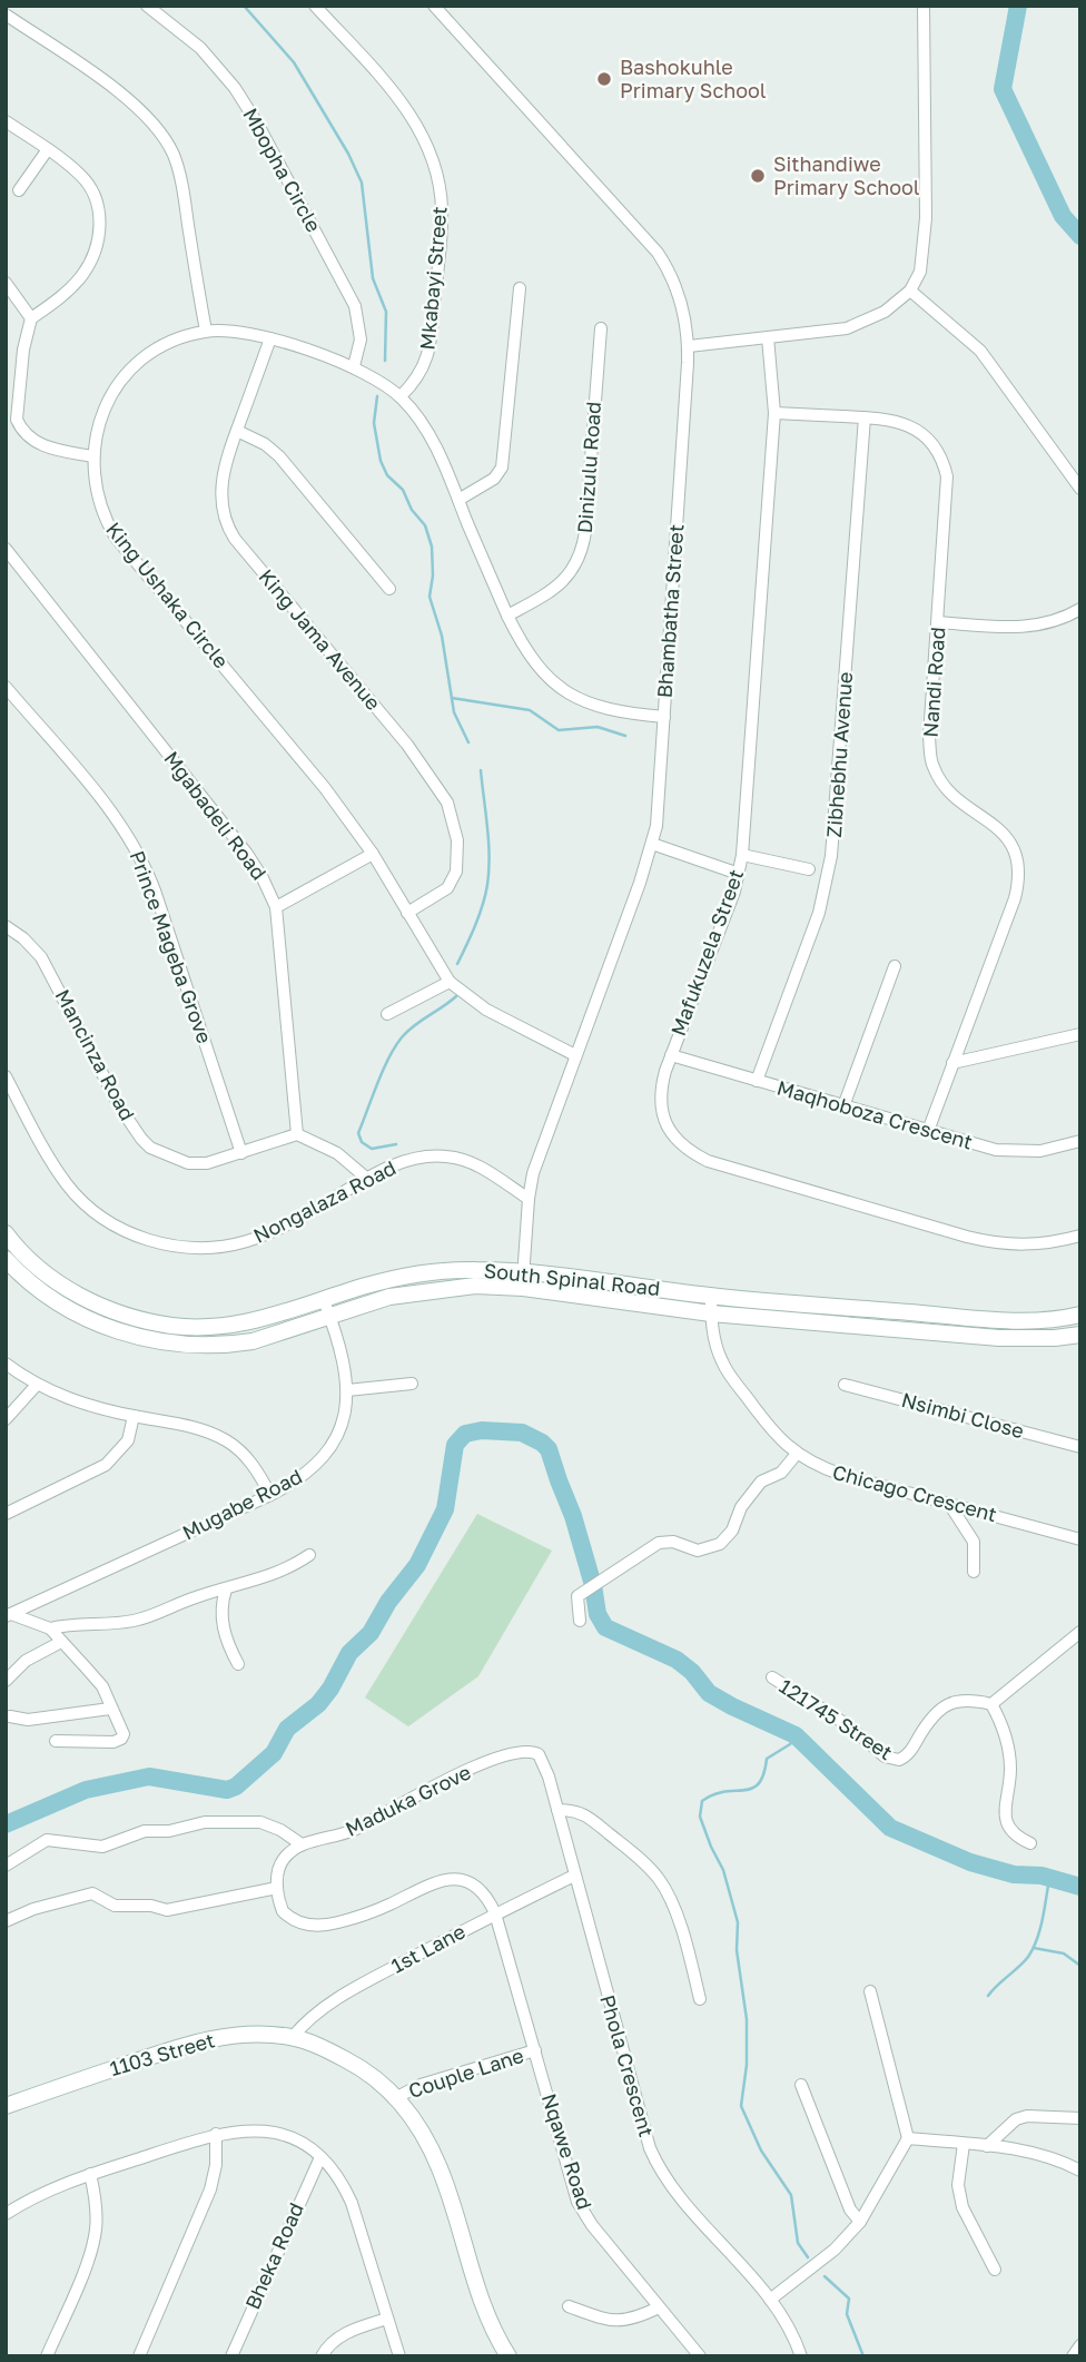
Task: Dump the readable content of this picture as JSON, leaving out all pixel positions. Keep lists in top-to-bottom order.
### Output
{
  "streets": {
    "street": [
      "Mbopha Circle",
      "Mkabayi Street",
      "Dinizulu Road",
      "King Ushaka Circle",
      "Bhambatha Street",
      "King Jama Avenue",
      "Nandi Road",
      "Zibhebhu Avenue",
      "Mgabadeli Road",
      "Prince Mageba Grove",
      "Mafukuzela Street",
      "Mancinza Road",
      "Maqhoboza Crescent",
      "Nongalaza Road",
      "South Spinal Road",
      "Nsimbi Close",
      "Chicago Crescent",
      "Mugabe Road",
      "121745 Street",
      "Maduka Grove",
      "1st Lane",
      "1103 Street",
      "Phola Crescent",
      "Couple Lane",
      "Nqawe Road",
      "Bheka Road"
    ]
  },
  "crossings": [
    ["Mbopha Circle", "King Ushaka Circle"],
    ["Mkabayi Street", "King Ushaka Circle"],
    ["Dinizulu Road", "King Ushaka Circle"],
    ["King Ushaka Circle", "Bhambatha Street"],
    ["King Ushaka Circle", "King Jama Avenue"],
    ["Bhambatha Street", "Nongalaza Road"],
    ["Bhambatha Street", "South Spinal Road"],
    ["Nandi Road", "Zibhebhu Avenue"],
    ["Nandi Road", "Mafukuzela Street"],
    ["Nandi Road", "Maqhoboza Crescent"],
    ["Zibhebhu Avenue", "Maqhoboza Crescent"],
    ["Mgabadeli Road", "Mancinza Road"],
    ["Prince Mageba Grove", "Mancinza Road"],
    ["Mafukuzela Street", "Maqhoboza Crescent"],
    ["South Spinal Road", "Chicago Crescent"],
    ["South Spinal Road", "Mugabe Road"],
    ["Maduka Grove", "Phola Crescent"],
    ["1st Lane", "1103 Street"],
    ["1st Lane", "Phola Crescent"],
    ["1st Lane", "Nqawe Road"],
    ["1103 Street", "Couple Lane"],
    ["Couple Lane", "Nqawe Road"]
  ],
  "places": ["Bashokuhle Primary School", "Sithandiwe Primary School"]
}
